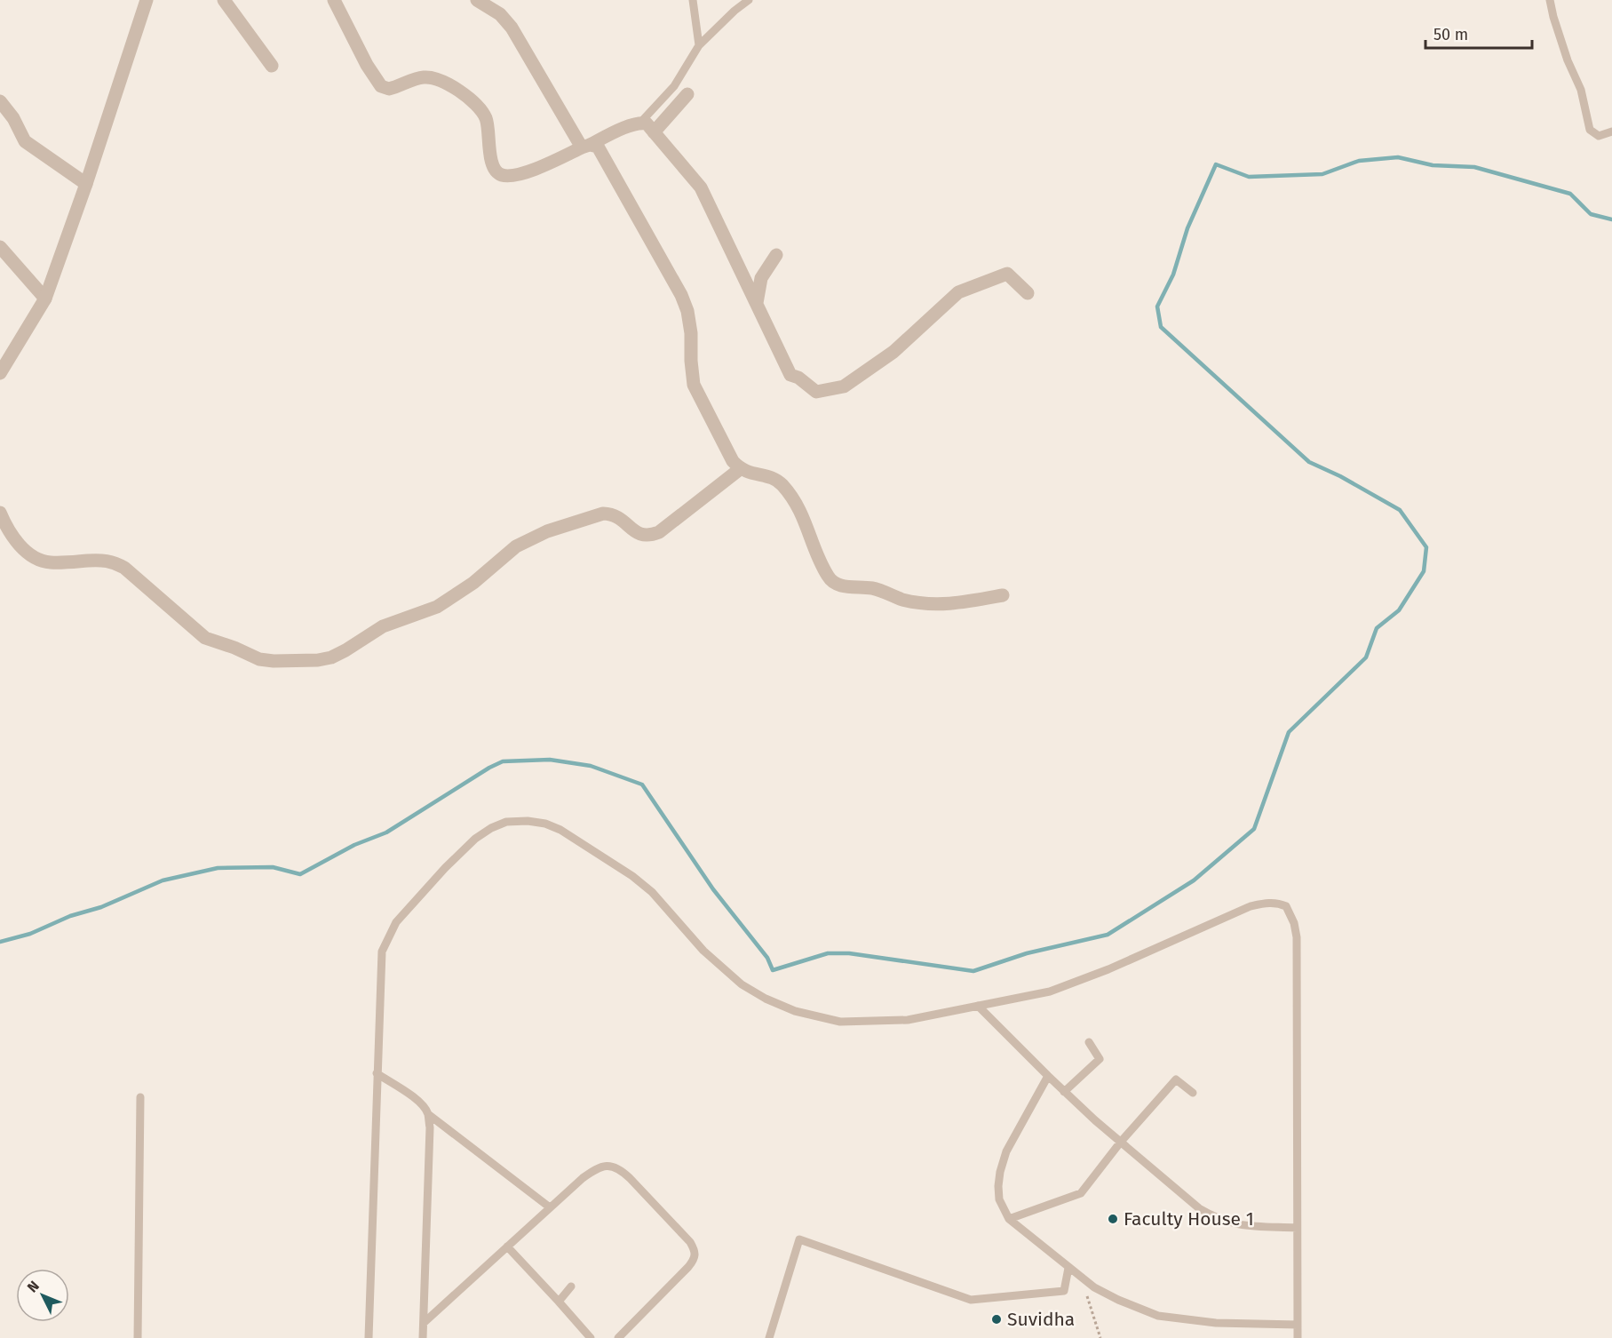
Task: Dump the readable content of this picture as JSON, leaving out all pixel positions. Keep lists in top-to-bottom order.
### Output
{
  "places": ["Faculty House 1", "Suvidha"],
  "scale_bar": "50 m",
  "north": "top left"
}
